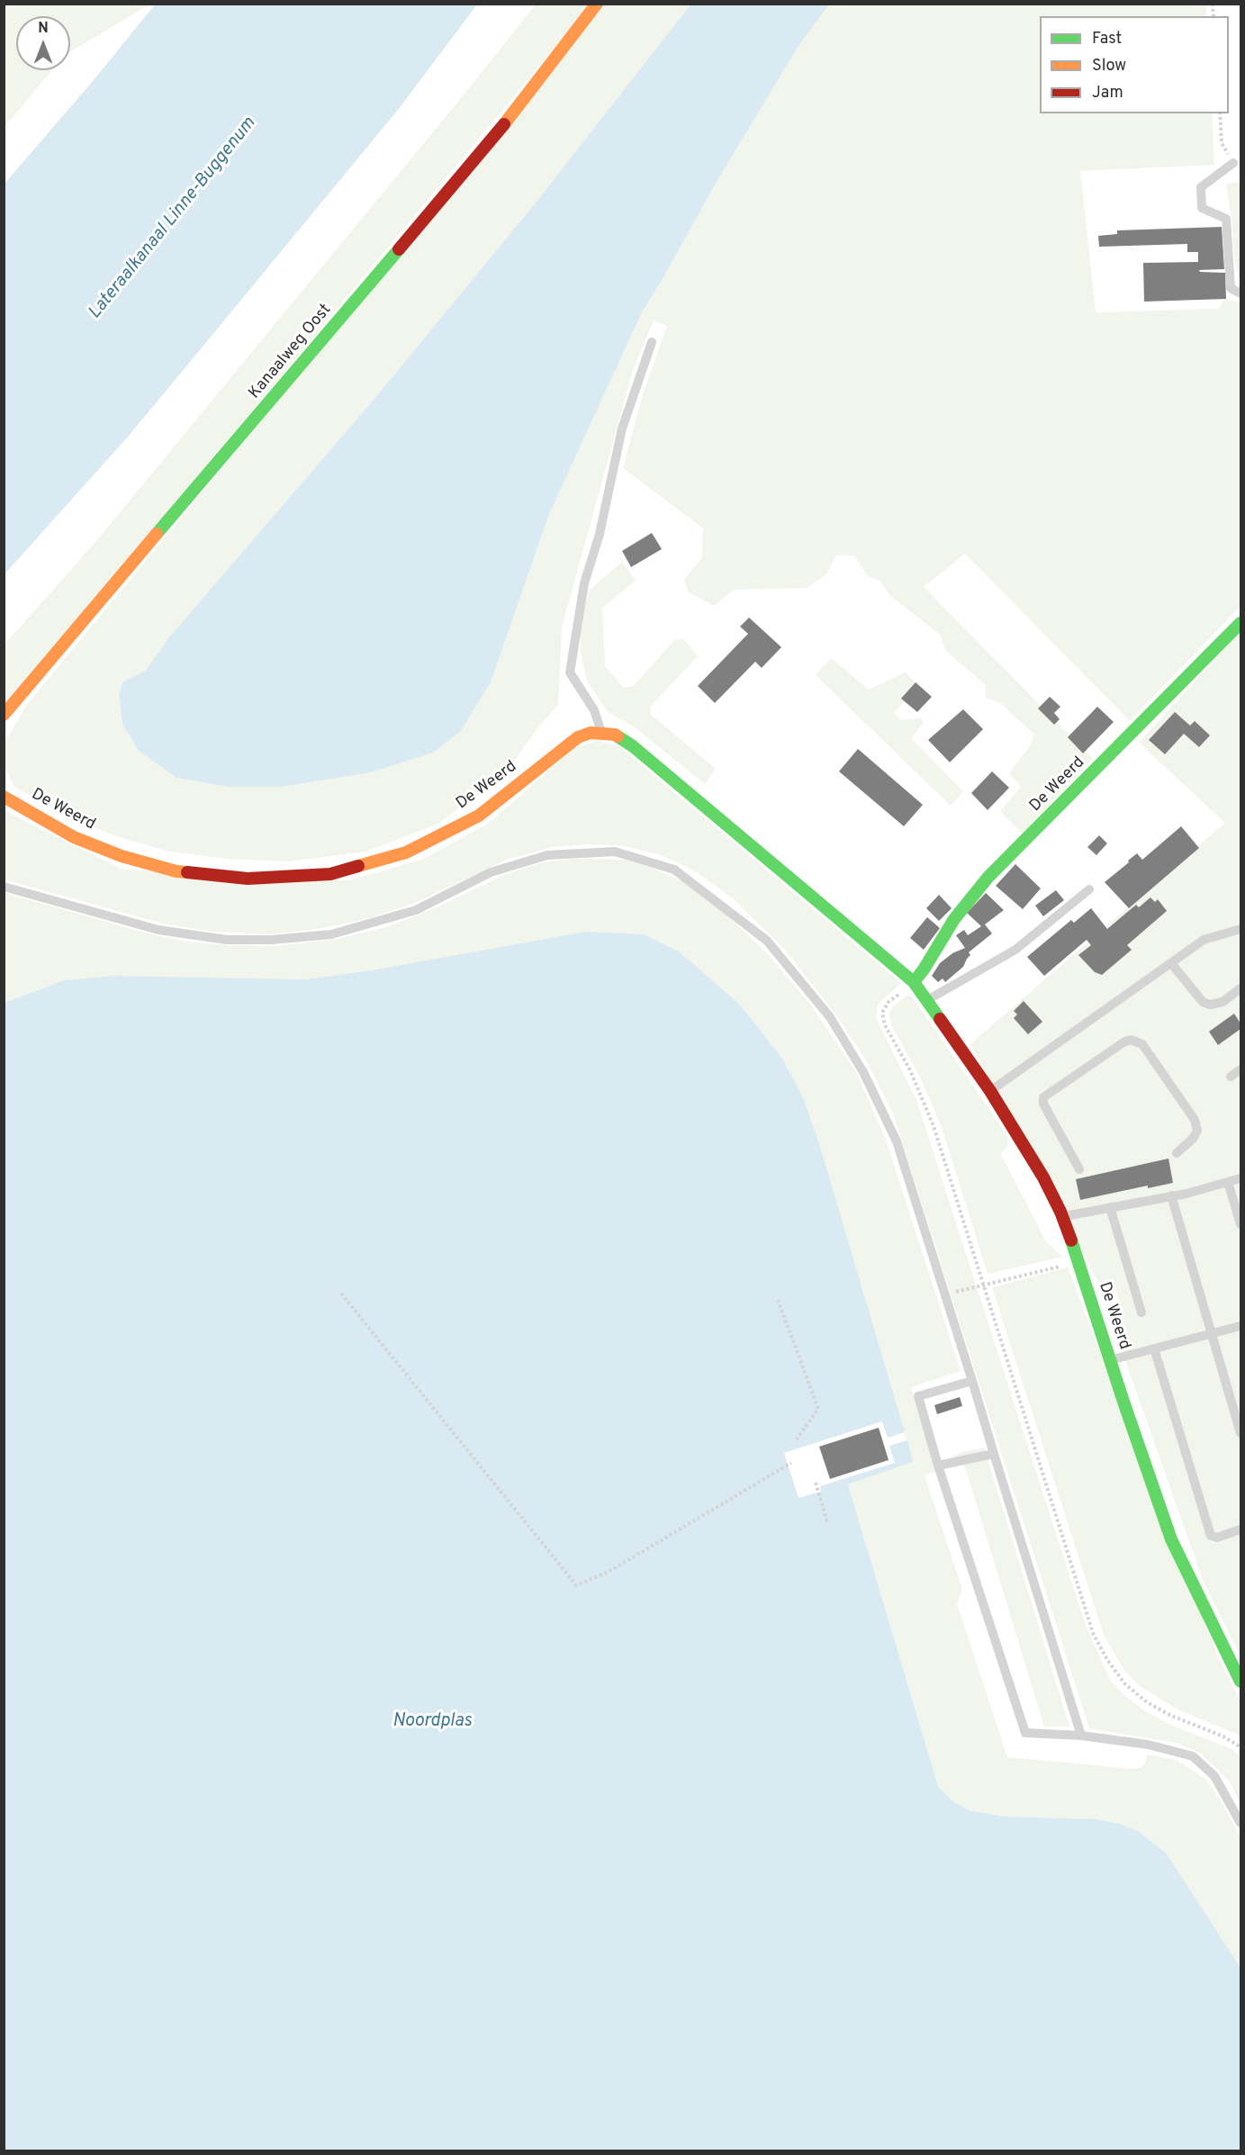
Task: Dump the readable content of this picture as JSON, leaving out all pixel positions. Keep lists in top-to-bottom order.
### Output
{
  "streets": {
    "street": ["Kanaalweg Oost", "De Weerd"]
  },
  "water": ["Lateraalkanaal Linne-Buggenum", "Noordplas"],
  "legend": ["Fast", "Slow", "Jam"],
  "north": "top"
}
